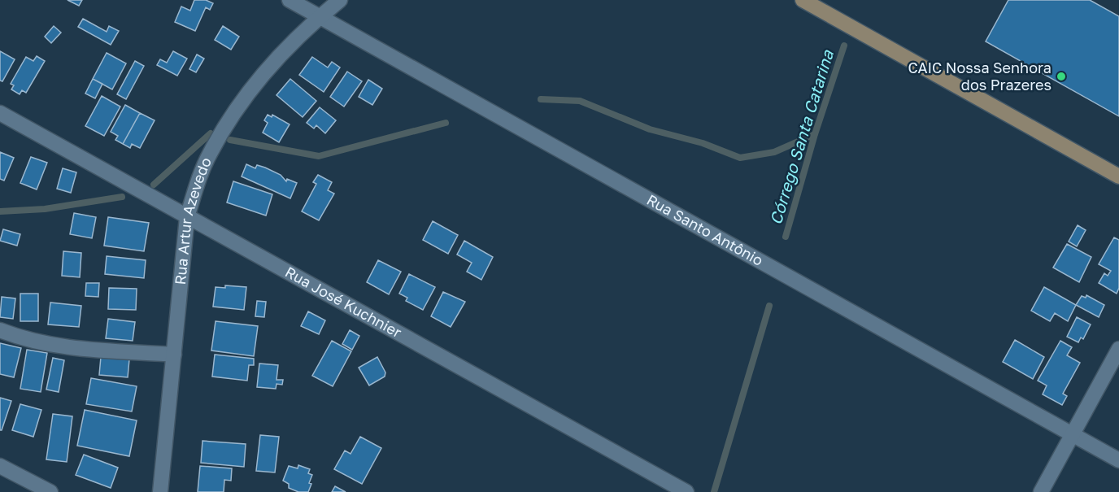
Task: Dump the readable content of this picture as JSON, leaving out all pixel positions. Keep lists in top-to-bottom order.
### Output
{
  "streets": {
    "street": ["Rua Artur Azevedo", "Rua Santo Antônio", "Rua José Kuchnier"]
  },
  "crossings": [
    ["Rua Artur Azevedo", "Rua Santo Antônio"],
    ["Rua Artur Azevedo", "Rua José Kuchnier"]
  ],
  "water": ["Córrego Santa Catarina"],
  "places": ["CAIC Nossa Senhora dos Prazeres"]
}
